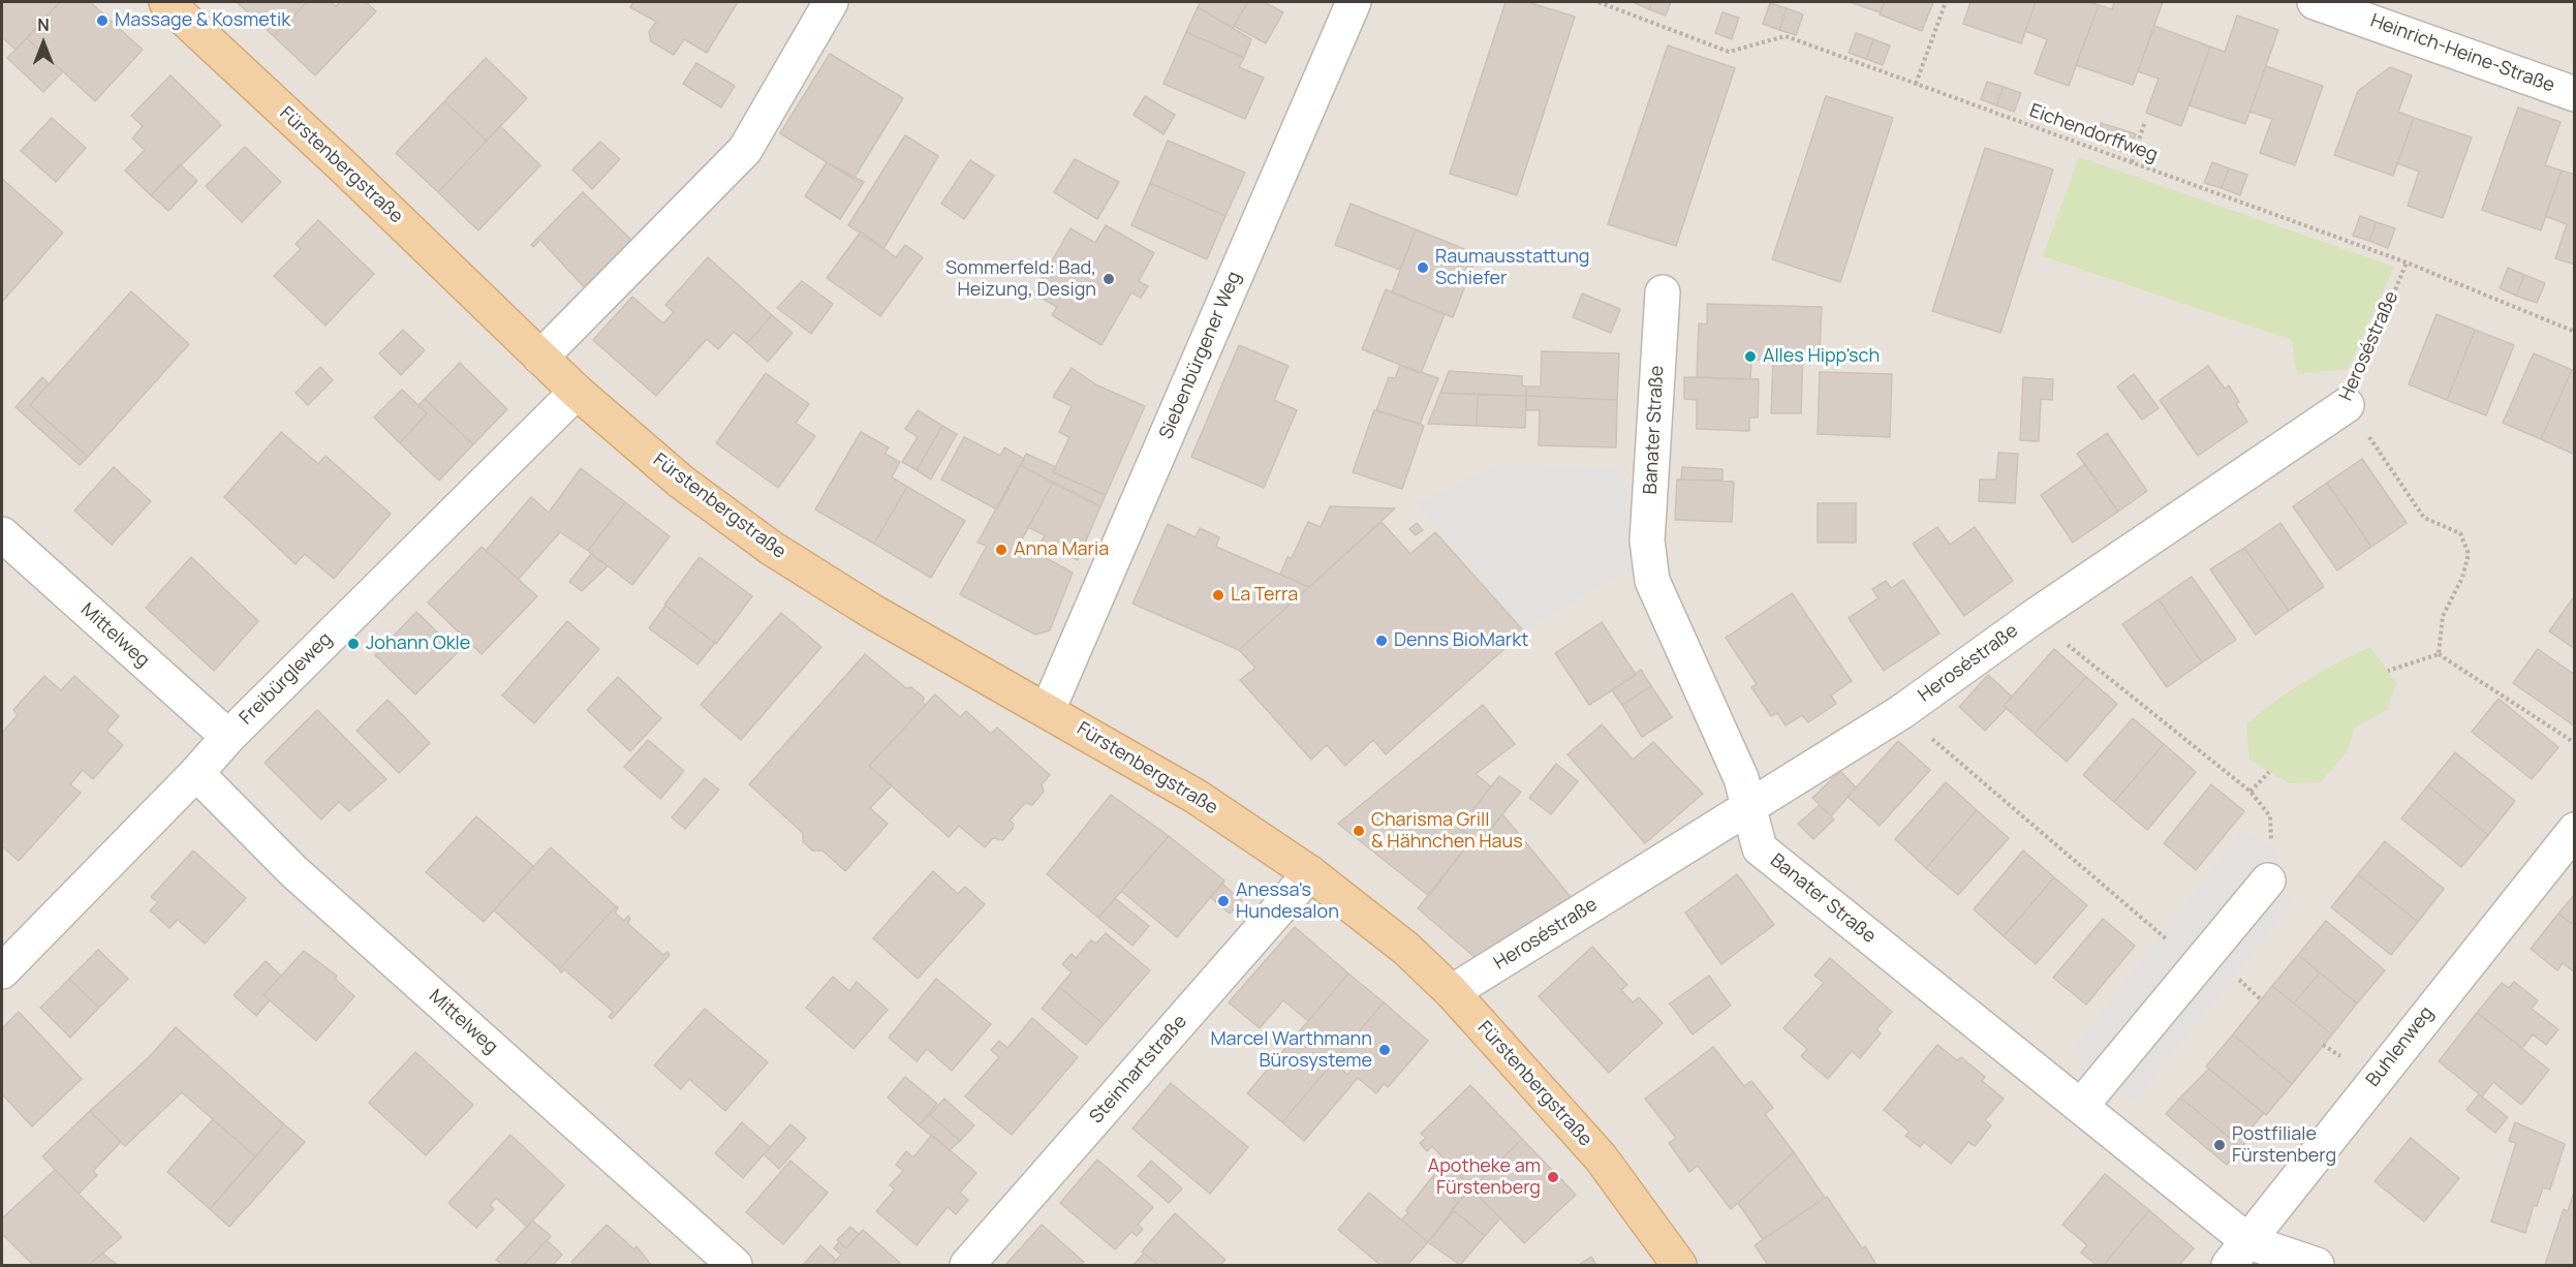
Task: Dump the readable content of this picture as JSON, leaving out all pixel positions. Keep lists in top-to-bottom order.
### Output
{
  "streets": {
    "main road": ["Fürstenbergstraße"],
    "street": [
      "Heinrich-Heine-Straße",
      "Heroséstraße",
      "Siebenbürgener Weg",
      "Banater Straße",
      "Mittelweg",
      "Freibürgleweg",
      "Buhlenweg",
      "Steinhartstraße"
    ],
    "path": ["Eichendorffweg"]
  },
  "crossings": [
    ["Eichendorffweg", "Heroséstraße"],
    ["Fürstenbergstraße", "Heroséstraße"],
    ["Fürstenbergstraße", "Siebenbürgener Weg"],
    ["Fürstenbergstraße", "Freibürgleweg"],
    ["Fürstenbergstraße", "Steinhartstraße"],
    ["Heroséstraße", "Banater Straße"],
    ["Banater Straße", "Buhlenweg"],
    ["Mittelweg", "Freibürgleweg"]
  ],
  "places": [
    "Massage & Kosmetik",
    "Raumausstattung Schiefer",
    "Sommerfeld: Bad, Heizung, Design",
    "Alles Hipp'sch",
    "Anna Maria",
    "La Terra",
    "Denns BioMarkt",
    "Johann Okle",
    "Charisma Grill & Hähnchen Haus",
    "Anessa's Hundesalon",
    "Marcel Warthmann Bürosysteme",
    "Postfiliale Fürstenberg",
    "Apotheke am Fürstenberg"
  ],
  "north": "top"
}
